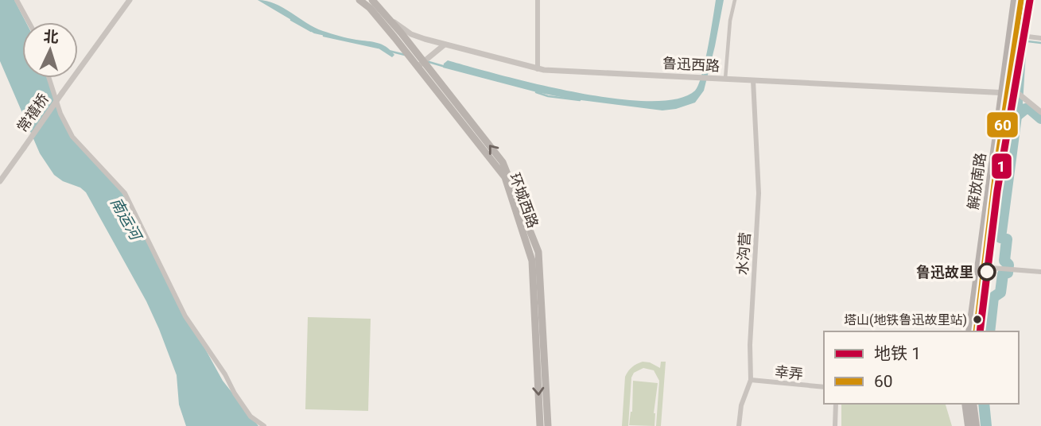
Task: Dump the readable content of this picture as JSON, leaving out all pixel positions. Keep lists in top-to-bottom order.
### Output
{
  "streets": {
    "main road": ["解放南路", "环城西路"],
    "street": [
      "鲁迅西路",
      "常禧桥",
      "水沟营",
      "幸弄"
    ]
  },
  "crossings": [
    ["鲁迅西路", "解放南路"],
    ["鲁迅西路", "环城西路"],
    ["鲁迅西路", "水沟营"],
    ["水沟营", "幸弄"]
  ],
  "water": ["南运河"],
  "places": ["鲁迅故里", "塔山(地铁鲁迅故里站)"],
  "lines": ["metro line 1", "transit line 60"],
  "legend": ["地铁 1", "60"],
  "north": "top"
}
